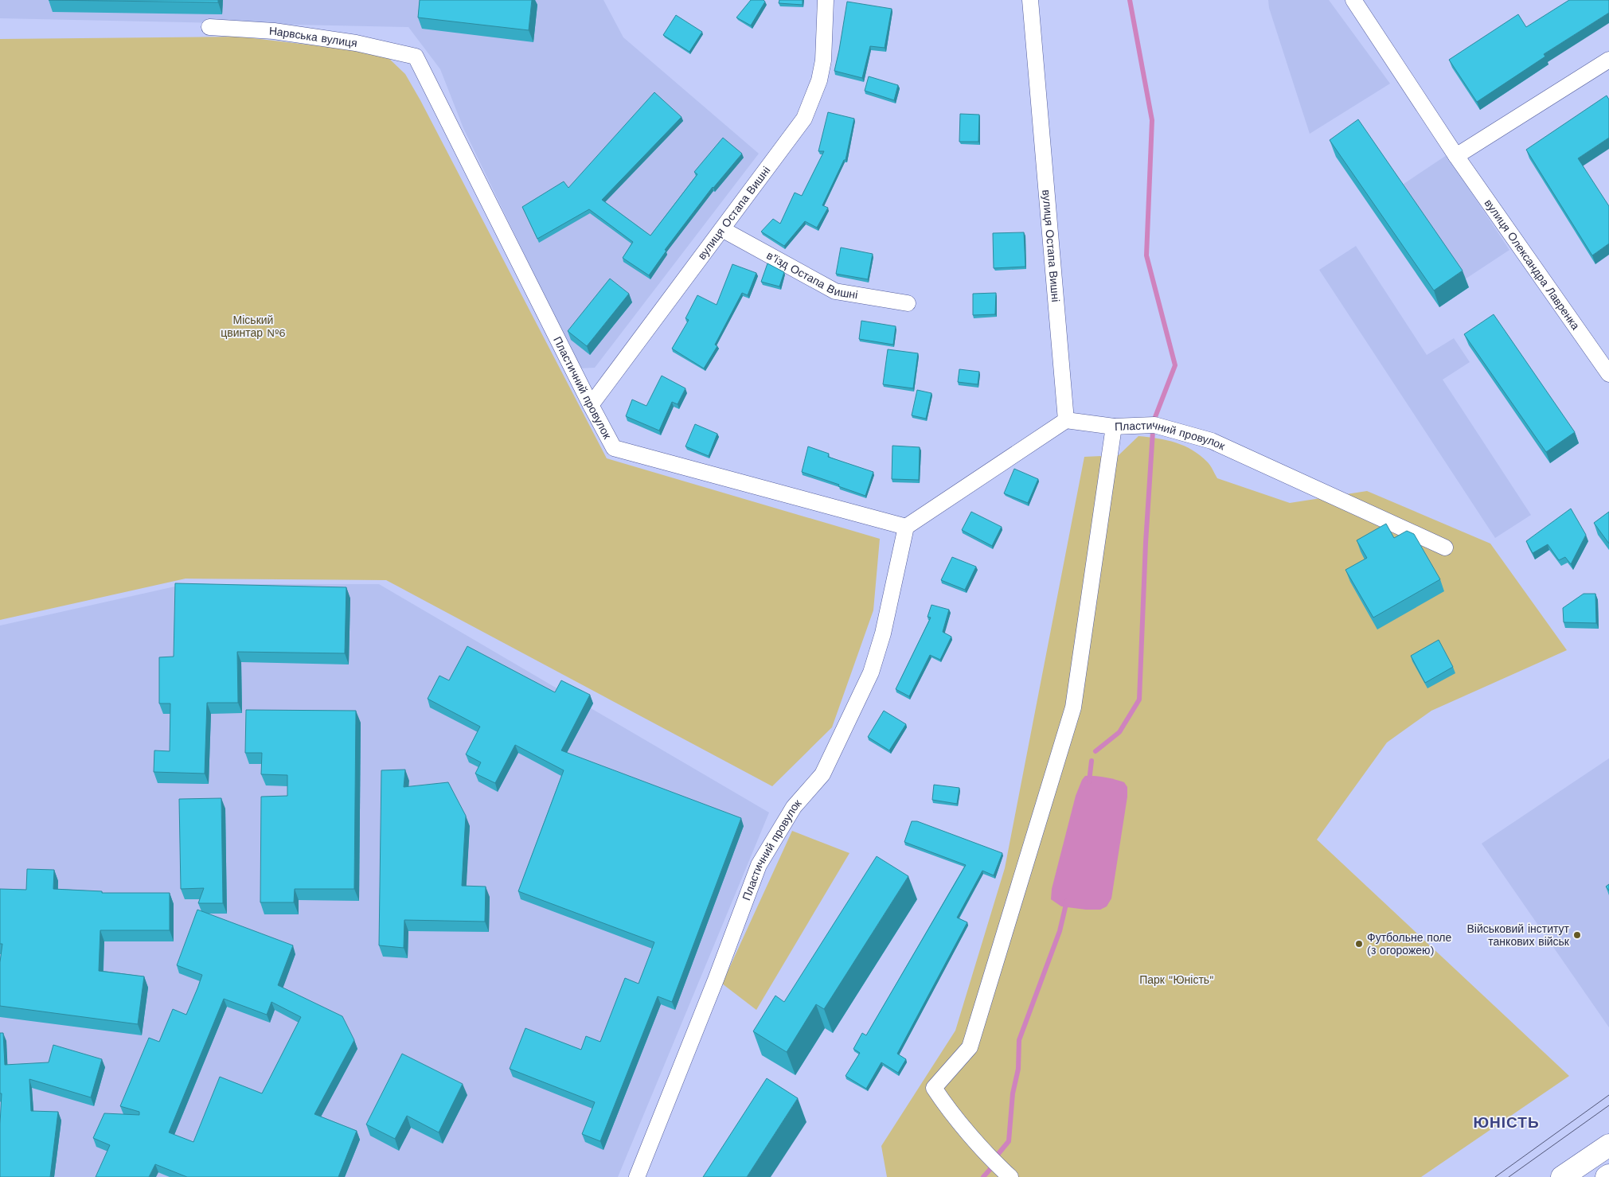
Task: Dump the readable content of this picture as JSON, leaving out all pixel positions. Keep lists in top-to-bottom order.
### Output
{
  "streets": {
    "street": [
      "Нарвська вулиця",
      "вулиця Остапа Вишні",
      "вулиця Олександра Лавренка",
      "в’їзд Остапа Вишні",
      "Пластичний провулок"
    ]
  },
  "crossings": [
    ["Нарвська вулиця", "Пластичний провулок"],
    ["вулиця Остапа Вишні", "в’їзд Остапа Вишні"],
    ["вулиця Остапа Вишні", "Пластичний провулок"]
  ],
  "districts": ["ЮНІСТЬ"],
  "parks": ["Міський цвинтар №6", "Парк \"Юність\""],
  "places": ["Військовий інститут танкових військ", "Футбольне поле (з огорожею)"]
}
